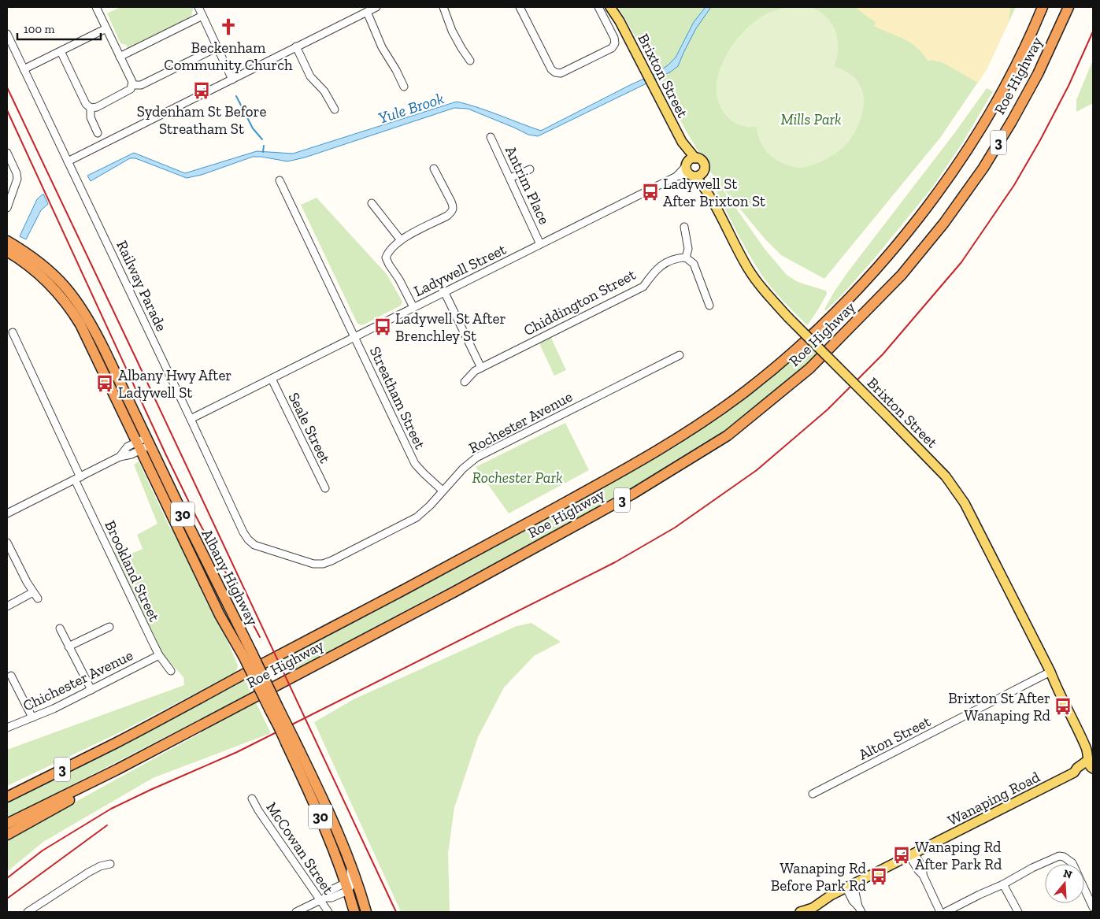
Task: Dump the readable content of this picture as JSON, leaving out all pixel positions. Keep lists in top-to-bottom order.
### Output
{
  "streets": {
    "highway": [
      "Roe Highway",
      "3",
      "30",
      "Albany Highway"
    ],
    "main road": ["Brixton Street", "Wanaping Road"],
    "street": [
      "Antrim Place",
      "Ladywell Street",
      "Railway Parade",
      "Chiddington Street",
      "Streatham Street",
      "Rochester Avenue",
      "Seale Street",
      "Brookland Street",
      "Chichester Avenue",
      "Alton Street",
      "McCowan Street"
    ]
  },
  "crossings": [
    ["Brixton Street", "Ladywell Street"],
    ["Brixton Street", "Alton Street"],
    ["Brixton Street", "Wanaping Road"],
    ["Antrim Place", "Ladywell Street"],
    ["Ladywell Street", "Railway Parade"],
    ["Ladywell Street", "Streatham Street"],
    ["Ladywell Street", "Seale Street"],
    ["Railway Parade", "Rochester Avenue"],
    ["Streatham Street", "Rochester Avenue"],
    ["Brookland Street", "Chichester Avenue"]
  ],
  "water": ["Yule Brook"],
  "parks": ["Mills Park", "Rochester Park"],
  "places": {
    "church": ["Beckenham Community Church"],
    "bus stop": [
      "Sydenham St Before Streatham St",
      "Ladywell St After Brixton St",
      "Ladywell St After Brenchley St",
      "Albany Hwy After Ladywell St",
      "Brixton St After Wanaping Rd",
      "Wanaping Rd After Park Rd",
      "Wanaping Rd Before Park Rd"
    ]
  },
  "scale_bar": "100 m",
  "north": "top"
}
